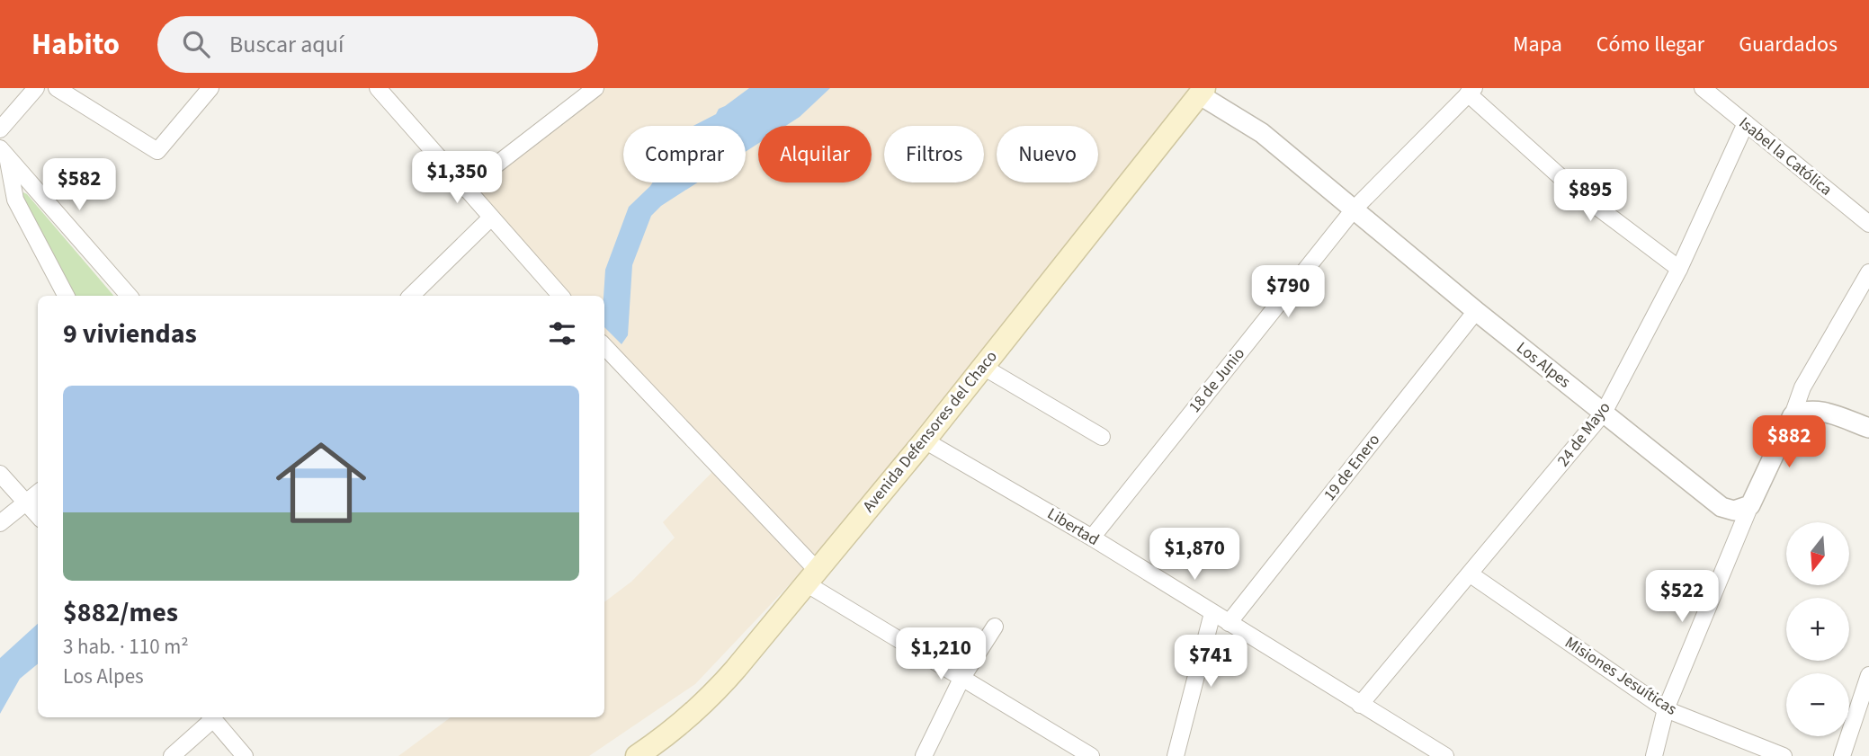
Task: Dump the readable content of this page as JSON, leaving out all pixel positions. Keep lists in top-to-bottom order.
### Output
{
  "streets": {
    "main road": ["Avenida Defensores del Chaco"],
    "street": [
      "Isabel la Católica",
      "Los Alpes",
      "18 de Junio",
      "24 de Mayo",
      "19 de Enero",
      "Libertad",
      "Misiones Jesuíticas"
    ]
  },
  "crossings": [
    ["Isabel la Católica", "24 de Mayo"],
    ["Los Alpes", "18 de Junio"],
    ["Los Alpes", "Avenida Defensores del Chaco"],
    ["Los Alpes", "24 de Mayo"],
    ["Los Alpes", "19 de Enero"],
    ["18 de Junio", "Libertad"],
    ["Avenida Defensores del Chaco", "Libertad"],
    ["24 de Mayo", "Libertad"],
    ["24 de Mayo", "Misiones Jesuíticas"],
    ["19 de Enero", "Libertad"]
  ],
  "north": "bottom",
  "page": {
    "header": "Habito",
    "search": "Buscar aquí",
    "nav": ["Mapa", "Cómo llegar", "Guardados"],
    "chip": [
      "Comprar",
      "Alquilar",
      "Filtros",
      "Nuevo"
    ],
    "price": [
      "$1,350",
      "$582",
      "$895",
      "$790",
      "$882",
      "$1,870",
      "$522",
      "$1,210",
      "$741"
    ],
    "heading": "9 viviendas",
    "list": [
      {
        "name": "$882/mes",
        "note": "3 hab. · 110 m² · Los Alpes"
      }
    ],
    "map_buttons": ["+", "−"]
  }
}
